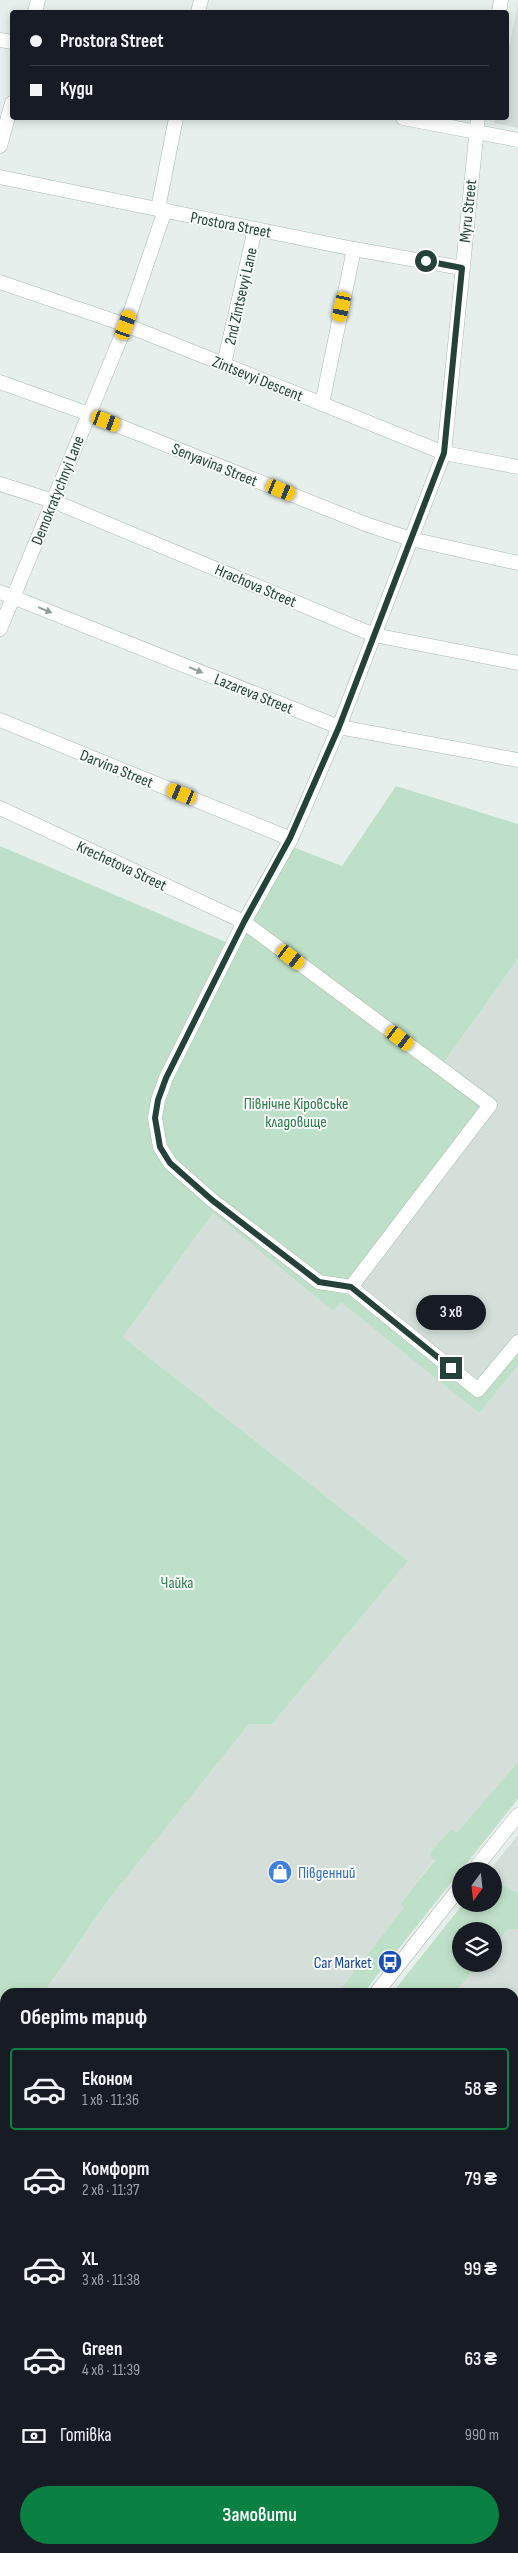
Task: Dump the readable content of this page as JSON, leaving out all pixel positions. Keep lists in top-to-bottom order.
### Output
{
  "streets": {
    "street": [
      "Myru Street",
      "Prostora Street",
      "2nd Zintsevyi Lane",
      "Zintsevyi Descent",
      "Senyavina Street",
      "Demokratychnyi Lane",
      "Hrachova Street",
      "Lazareva Street",
      "Darvina Street",
      "Krechetova Street"
    ]
  },
  "crossings": [
    ["Myru Street", "Prostora Street"],
    ["Myru Street", "Zintsevyi Descent"],
    ["Myru Street", "Senyavina Street"],
    ["Myru Street", "Hrachova Street"],
    ["Myru Street", "Lazareva Street"],
    ["Myru Street", "Darvina Street"],
    ["Myru Street", "Krechetova Street"],
    ["Prostora Street", "2nd Zintsevyi Lane"],
    ["Prostora Street", "Demokratychnyi Lane"],
    ["2nd Zintsevyi Lane", "Zintsevyi Descent"],
    ["Zintsevyi Descent", "Demokratychnyi Lane"],
    ["Senyavina Street", "Demokratychnyi Lane"],
    ["Demokratychnyi Lane", "Hrachova Street"],
    ["Demokratychnyi Lane", "Lazareva Street"]
  ],
  "one_way": ["Lazareva Street"],
  "parks": ["Північне Кіровське кладовище", "Чайка"],
  "places": {
    "shop": ["Південний"],
    "bus stop": ["Car Market"]
  },
  "north": "bottom",
  "page": {
    "banner": ["Prostora Street", "Куди"],
    "bubble": "3 хв",
    "heading": "Оберіть тариф",
    "list": [
      {
        "name": "Економ",
        "note": "1 хв · 11:36",
        "value": "58 ₴"
      },
      {
        "name": "Комфорт",
        "note": "2 хв · 11:37",
        "value": "79 ₴"
      },
      {
        "name": "XL",
        "note": "3 хв · 11:38",
        "value": "99 ₴"
      },
      {
        "name": "Green",
        "note": "4 хв · 11:39",
        "value": "63 ₴"
      }
    ],
    "pay": ["Готівка", "990 m"],
    "buttons": "Замовити"
  }
}
